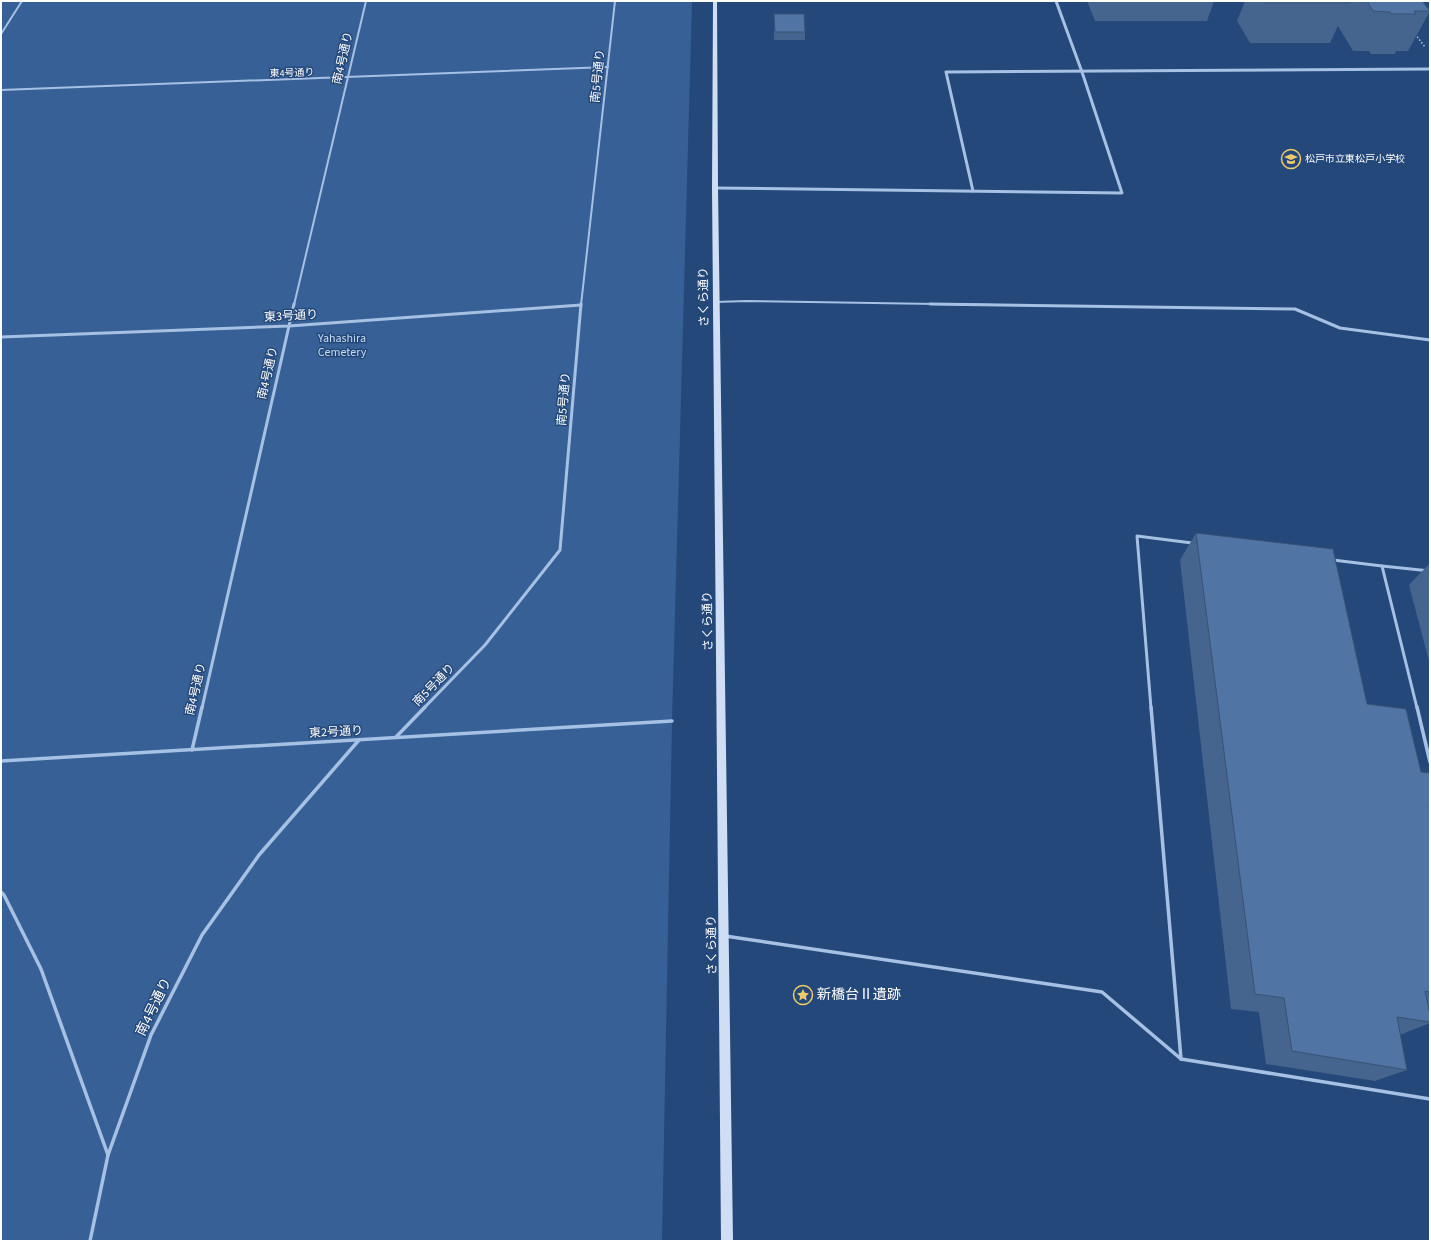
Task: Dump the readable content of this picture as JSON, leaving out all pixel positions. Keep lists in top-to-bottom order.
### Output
{
  "streets": {
    "street": ["さくら通り"],
    "lane": [
      "南4号通り",
      "東4号通り",
      "南5号通り",
      "東3号通り",
      "東2号通り"
    ]
  },
  "crossings": [
    ["南4号通り", "東4号通り"],
    ["南4号通り", "東3号通り"],
    ["南4号通り", "東2号通り"],
    ["東4号通り", "南5号通り"],
    ["南5号通り", "東3号通り"],
    ["南5号通り", "東2号通り"]
  ],
  "parks": ["Yahashira Cemetery"],
  "places": {
    "school or university": ["松戸市立東松戸小学校"],
    "place": ["新橋台Ⅱ遺跡"]
  }
}
